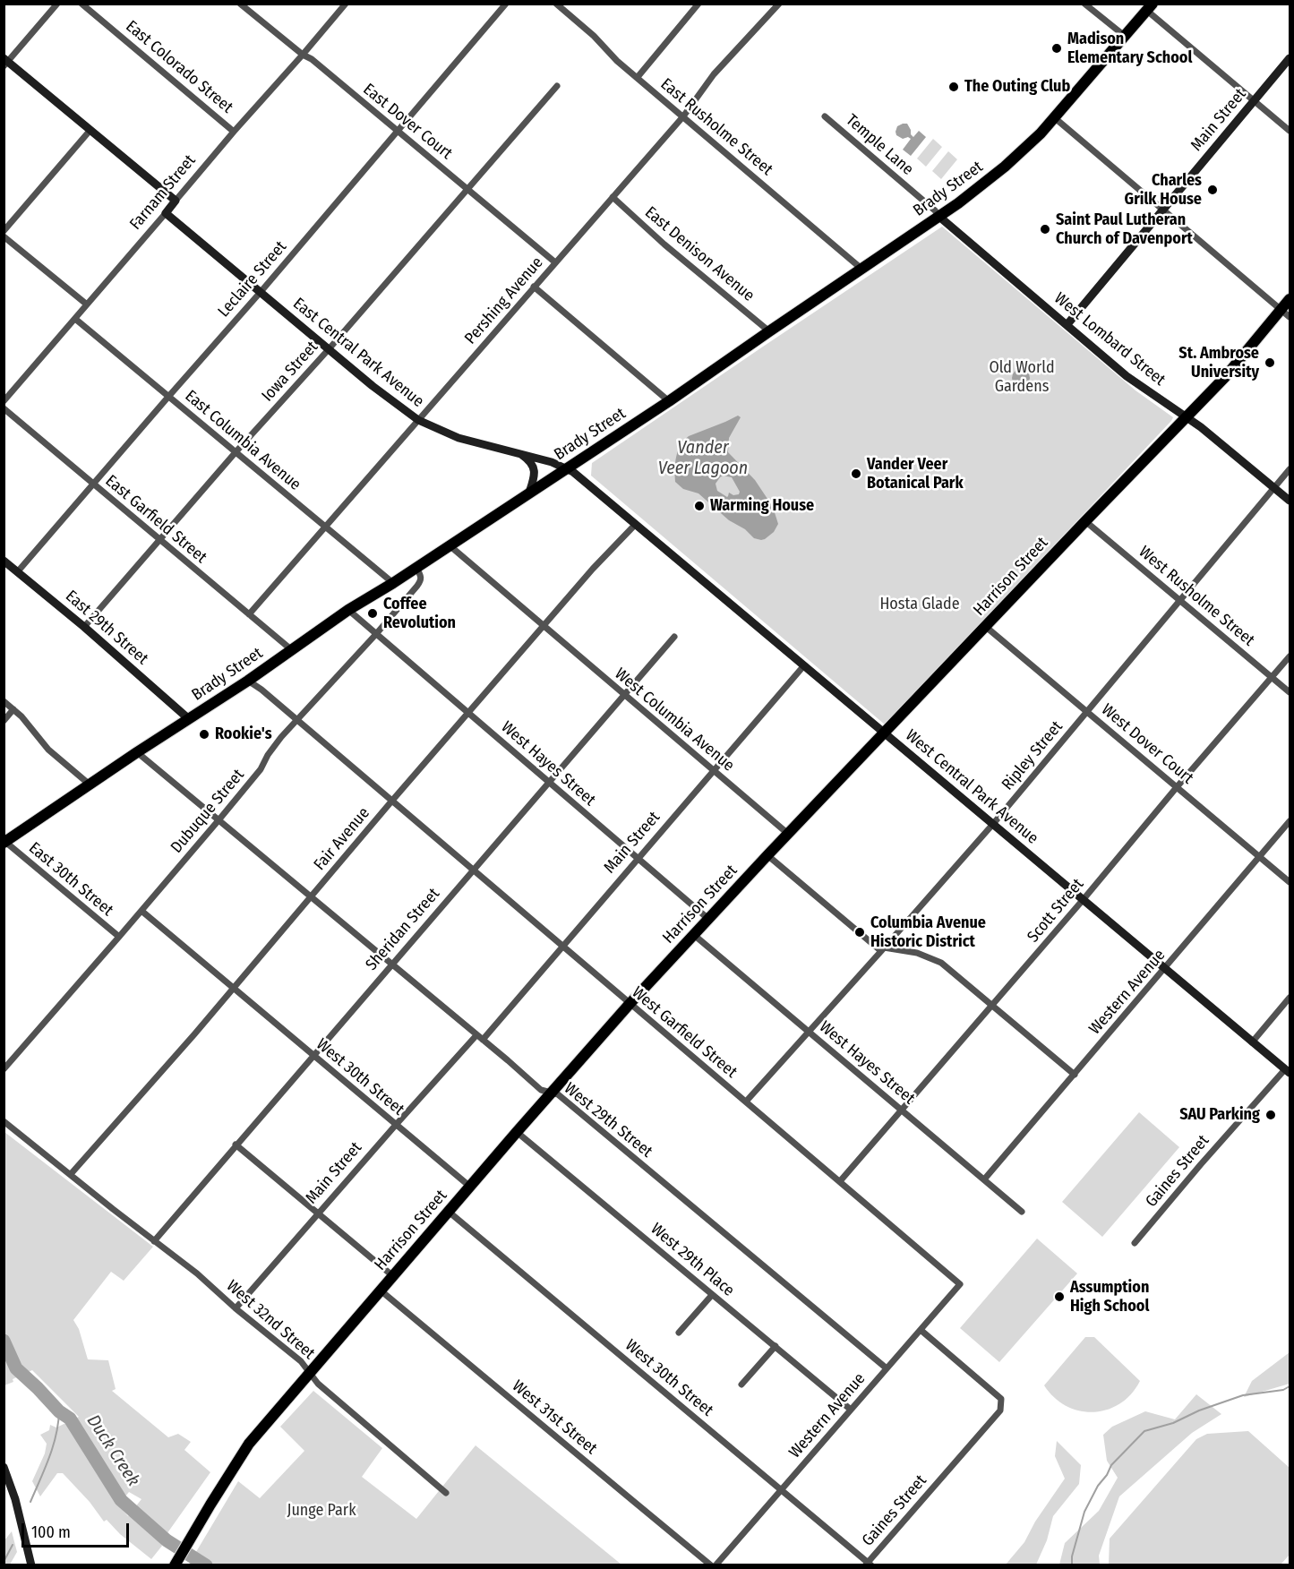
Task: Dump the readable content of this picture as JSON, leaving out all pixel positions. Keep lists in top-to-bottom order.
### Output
{
  "streets": {
    "highway": ["Brady Street", "Harrison Street"],
    "street": [
      "East Colorado Street",
      "Main Street",
      "East Dover Court",
      "East Rusholme Street",
      "Temple Lane",
      "Farnam Street",
      "East Denison Avenue",
      "Leclaire Street",
      "Pershing Avenue",
      "West Lombard Street",
      "East Central Park Avenue",
      "Iowa Street",
      "East Columbia Avenue",
      "East Garfield Street",
      "West Rusholme Street",
      "East 29th Street",
      "West Columbia Avenue",
      "West Dover Court",
      "Ripley Street",
      "West Hayes Street",
      "West Central Park Avenue",
      "Dubuque Street",
      "Fair Avenue",
      "East 30th Street",
      "Scott Street",
      "Sheridan Street",
      "Western Avenue",
      "West Garfield Street",
      "West 30th Street",
      "West 29th Street",
      "Gaines Street",
      "West 29th Place",
      "West 32nd Street",
      "West 31st Street"
    ]
  },
  "crossings": [
    ["East Colorado Street", "Farnam Street"],
    ["Main Street", "West Lombard Street"],
    ["Main Street", "West Columbia Avenue"],
    ["Main Street", "West Hayes Street"],
    ["Main Street", "West Central Park Avenue"],
    ["Main Street", "West Garfield Street"],
    ["Main Street", "West 30th Street"],
    ["Main Street", "West 29th Street"],
    ["Main Street", "West 32nd Street"],
    ["East Dover Court", "Farnam Street"],
    ["East Dover Court", "Leclaire Street"],
    ["East Dover Court", "Pershing Avenue"],
    ["East Dover Court", "Iowa Street"],
    ["East Rusholme Street", "Brady Street"],
    ["East Rusholme Street", "Pershing Avenue"],
    ["Temple Lane", "Brady Street"],
    ["Temple Lane", "West Lombard Street"],
    ["Brady Street", "East Denison Avenue"],
    ["Brady Street", "West Lombard Street"],
    ["Brady Street", "East Central Park Avenue"],
    ["Brady Street", "East Columbia Avenue"],
    ["Brady Street", "East Garfield Street"],
    ["Brady Street", "East 29th Street"],
    ["Brady Street", "West Hayes Street"],
    ["Brady Street", "Dubuque Street"],
    ["Brady Street", "East 30th Street"],
    ["Farnam Street", "East Central Park Avenue"],
    ["Farnam Street", "East Columbia Avenue"],
    ["East Denison Avenue", "Pershing Avenue"],
    ["Leclaire Street", "East Central Park Avenue"],
    ["Leclaire Street", "East Columbia Avenue"],
    ["Leclaire Street", "East Garfield Street"],
    ["Leclaire Street", "East 29th Street"],
    ["Pershing Avenue", "East Central Park Avenue"],
    ["Pershing Avenue", "East Columbia Avenue"],
    ["Pershing Avenue", "East Garfield Street"],
    ["West Lombard Street", "Harrison Street"],
    ["West Lombard Street", "Ripley Street"],
    ["East Central Park Avenue", "Iowa Street"],
    ["East Central Park Avenue", "West Central Park Avenue"],
    ["East Central Park Avenue", "Fair Avenue"],
    ["Iowa Street", "East Columbia Avenue"],
    ["Iowa Street", "East Garfield Street"],
    ["Iowa Street", "East 29th Street"],
    ["Harrison Street", "West Rusholme Street"],
    ["Harrison Street", "West Columbia Avenue"],
    ["Harrison Street", "West Dover Court"],
    ["Harrison Street", "West Hayes Street"],
    ["Harrison Street", "West Central Park Avenue"],
    ["Harrison Street", "West Garfield Street"],
    ["Harrison Street", "West 30th Street"],
    ["Harrison Street", "West 29th Street"],
    ["Harrison Street", "West 29th Place"],
    ["Harrison Street", "West 32nd Street"],
    ["Harrison Street", "West 31st Street"],
    ["West Rusholme Street", "Ripley Street"],
    ["West Rusholme Street", "Scott Street"],
    ["West Columbia Avenue", "Fair Avenue"],
    ["West Columbia Avenue", "Sheridan Street"],
    ["West Dover Court", "Ripley Street"],
    ["West Dover Court", "Scott Street"],
    ["West Dover Court", "Western Avenue"],
    ["Ripley Street", "West Hayes Street"],
    ["Ripley Street", "West Central Park Avenue"],
    ["Ripley Street", "West Garfield Street"],
    ["West Hayes Street", "Dubuque Street"],
    ["West Hayes Street", "Fair Avenue"],
    ["West Hayes Street", "Scott Street"],
    ["West Hayes Street", "Sheridan Street"],
    ["West Hayes Street", "Western Avenue"],
    ["West Central Park Avenue", "Fair Avenue"],
    ["West Central Park Avenue", "Scott Street"],
    ["West Central Park Avenue", "Western Avenue"],
    ["West Central Park Avenue", "Gaines Street"],
    ["Dubuque Street", "East 30th Street"],
    ["Fair Avenue", "West Garfield Street"],
    ["Fair Avenue", "West 30th Street"],
    ["Fair Avenue", "West 29th Street"],
    ["Fair Avenue", "West 32nd Street"],
    ["Scott Street", "West Garfield Street"],
    ["Sheridan Street", "West Garfield Street"],
    ["Sheridan Street", "West 30th Street"],
    ["Sheridan Street", "West 29th Street"],
    ["Sheridan Street", "West 32nd Street"],
    ["Western Avenue", "West Garfield Street"],
    ["Western Avenue", "West 30th Street"],
    ["Western Avenue", "West 29th Street"],
    ["Western Avenue", "Gaines Street"],
    ["Western Avenue", "West 29th Place"],
    ["West 30th Street", "Gaines Street"]
  ],
  "water": ["Vander Veer Lagoon", "Duck Creek"],
  "parks": ["Old World Gardens", "Hosta Glade", "Junge Park"],
  "places": [
    "Madison Elementary School",
    "The Outing Club",
    "Charles Grilk House",
    "Saint Paul Lutheran Church of Davenport",
    "St. Ambrose University",
    "Vander Veer Botanical Park",
    "Warming House",
    "Coffee Revolution",
    "Rookie's",
    "Columbia Avenue Historic District",
    "SAU Parking",
    "Assumption High School"
  ],
  "scale_bar": "100 m"
}
